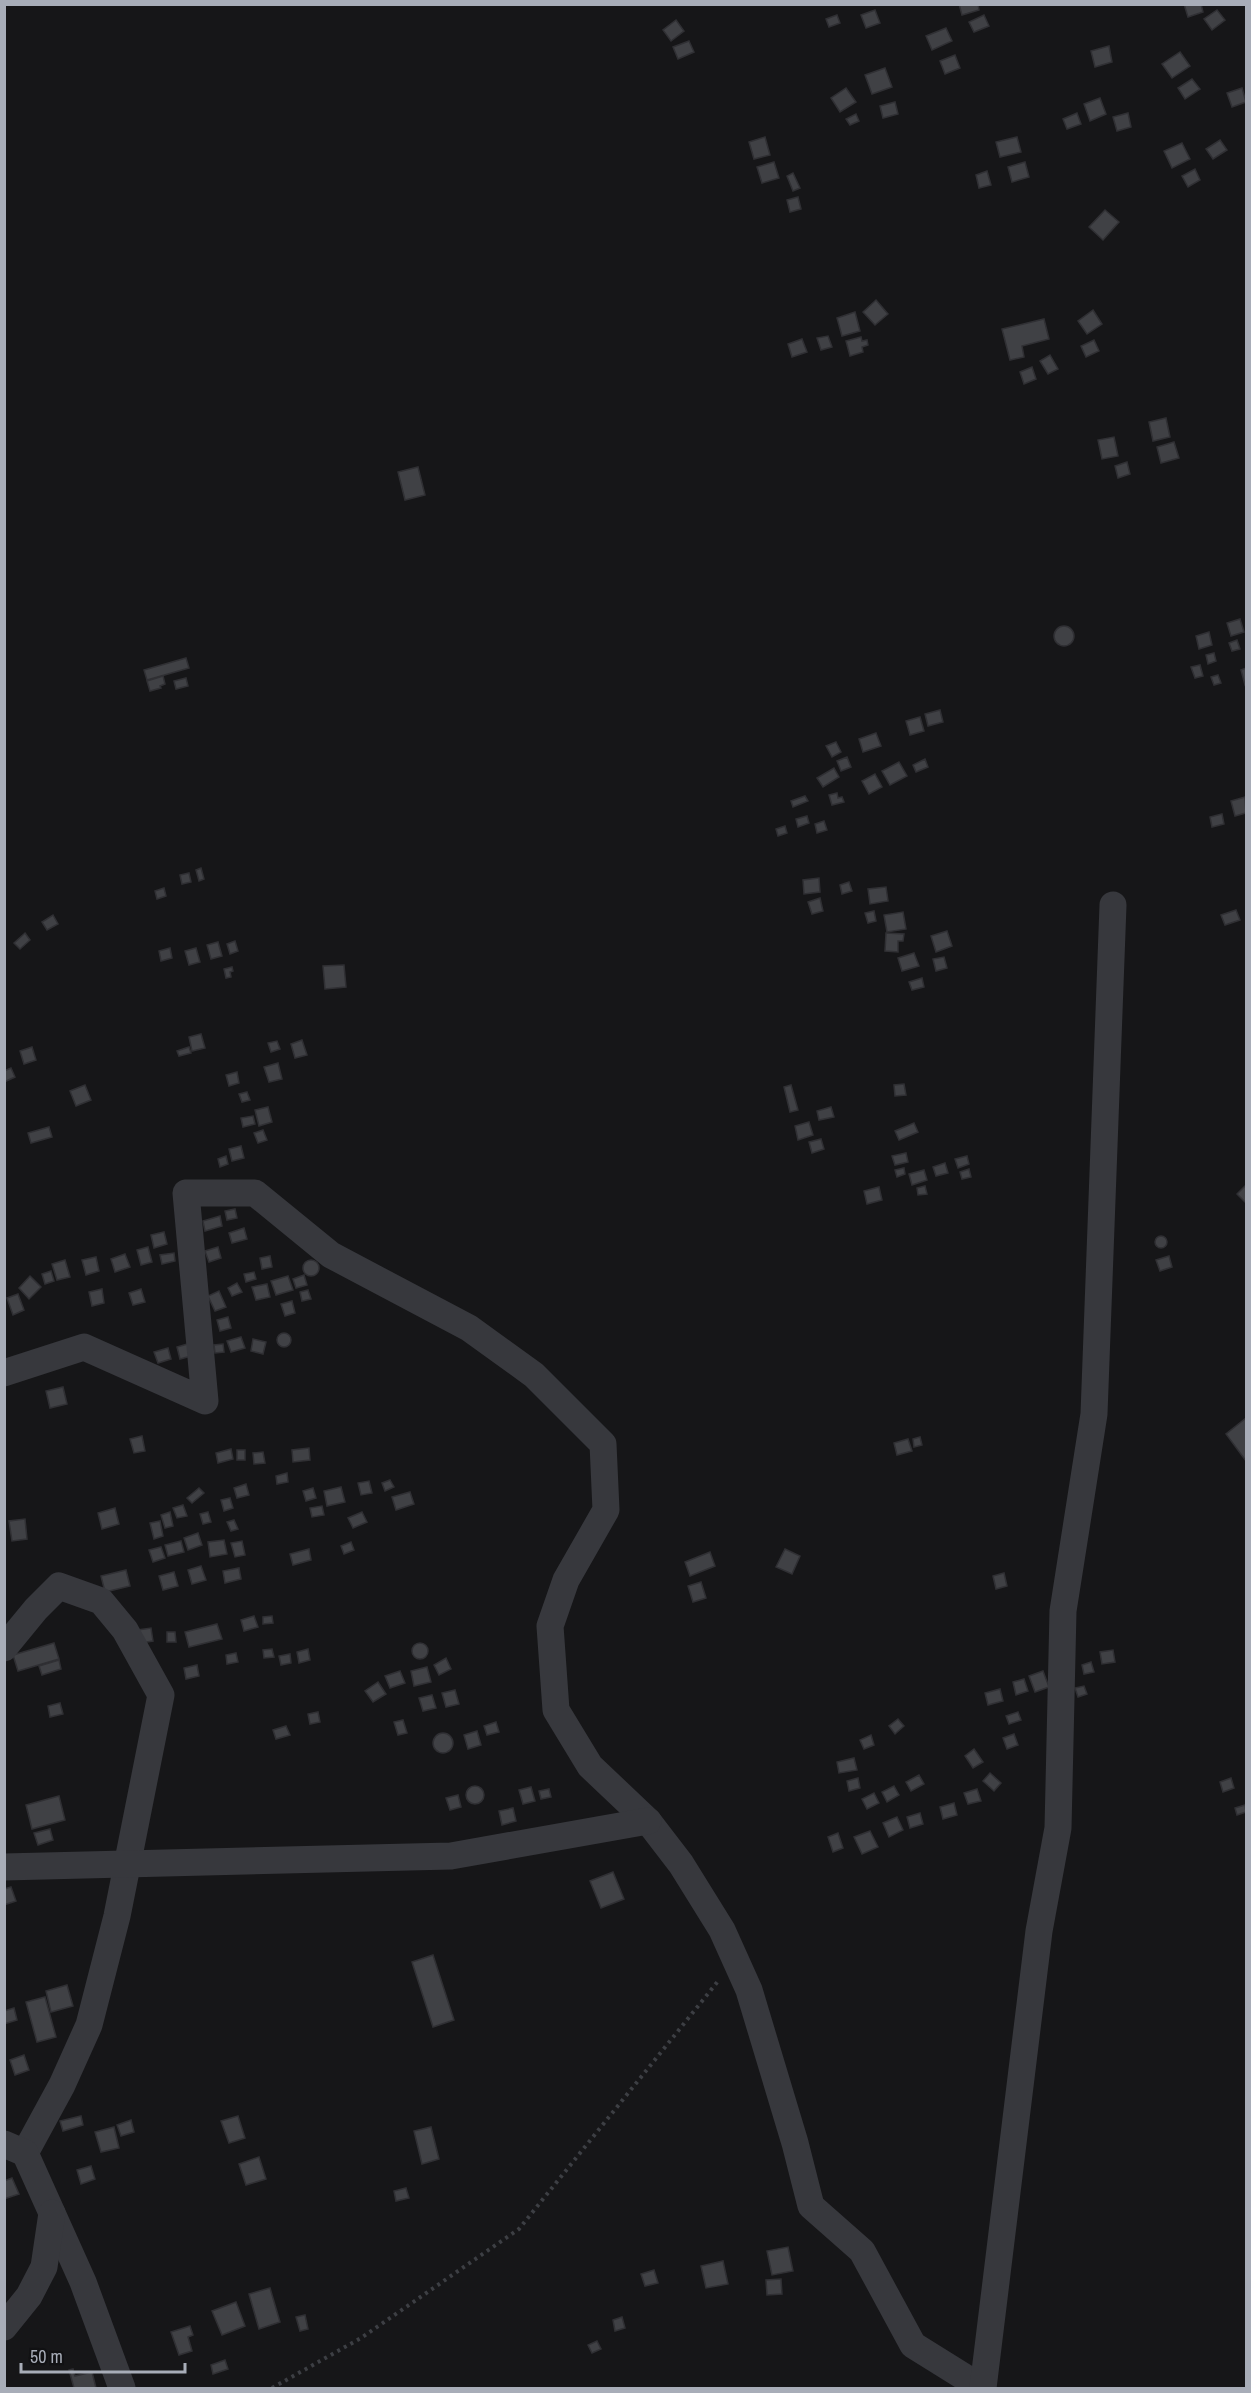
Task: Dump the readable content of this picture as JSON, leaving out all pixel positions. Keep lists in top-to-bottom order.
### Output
{
  "scale_bar": "50 m"
}
